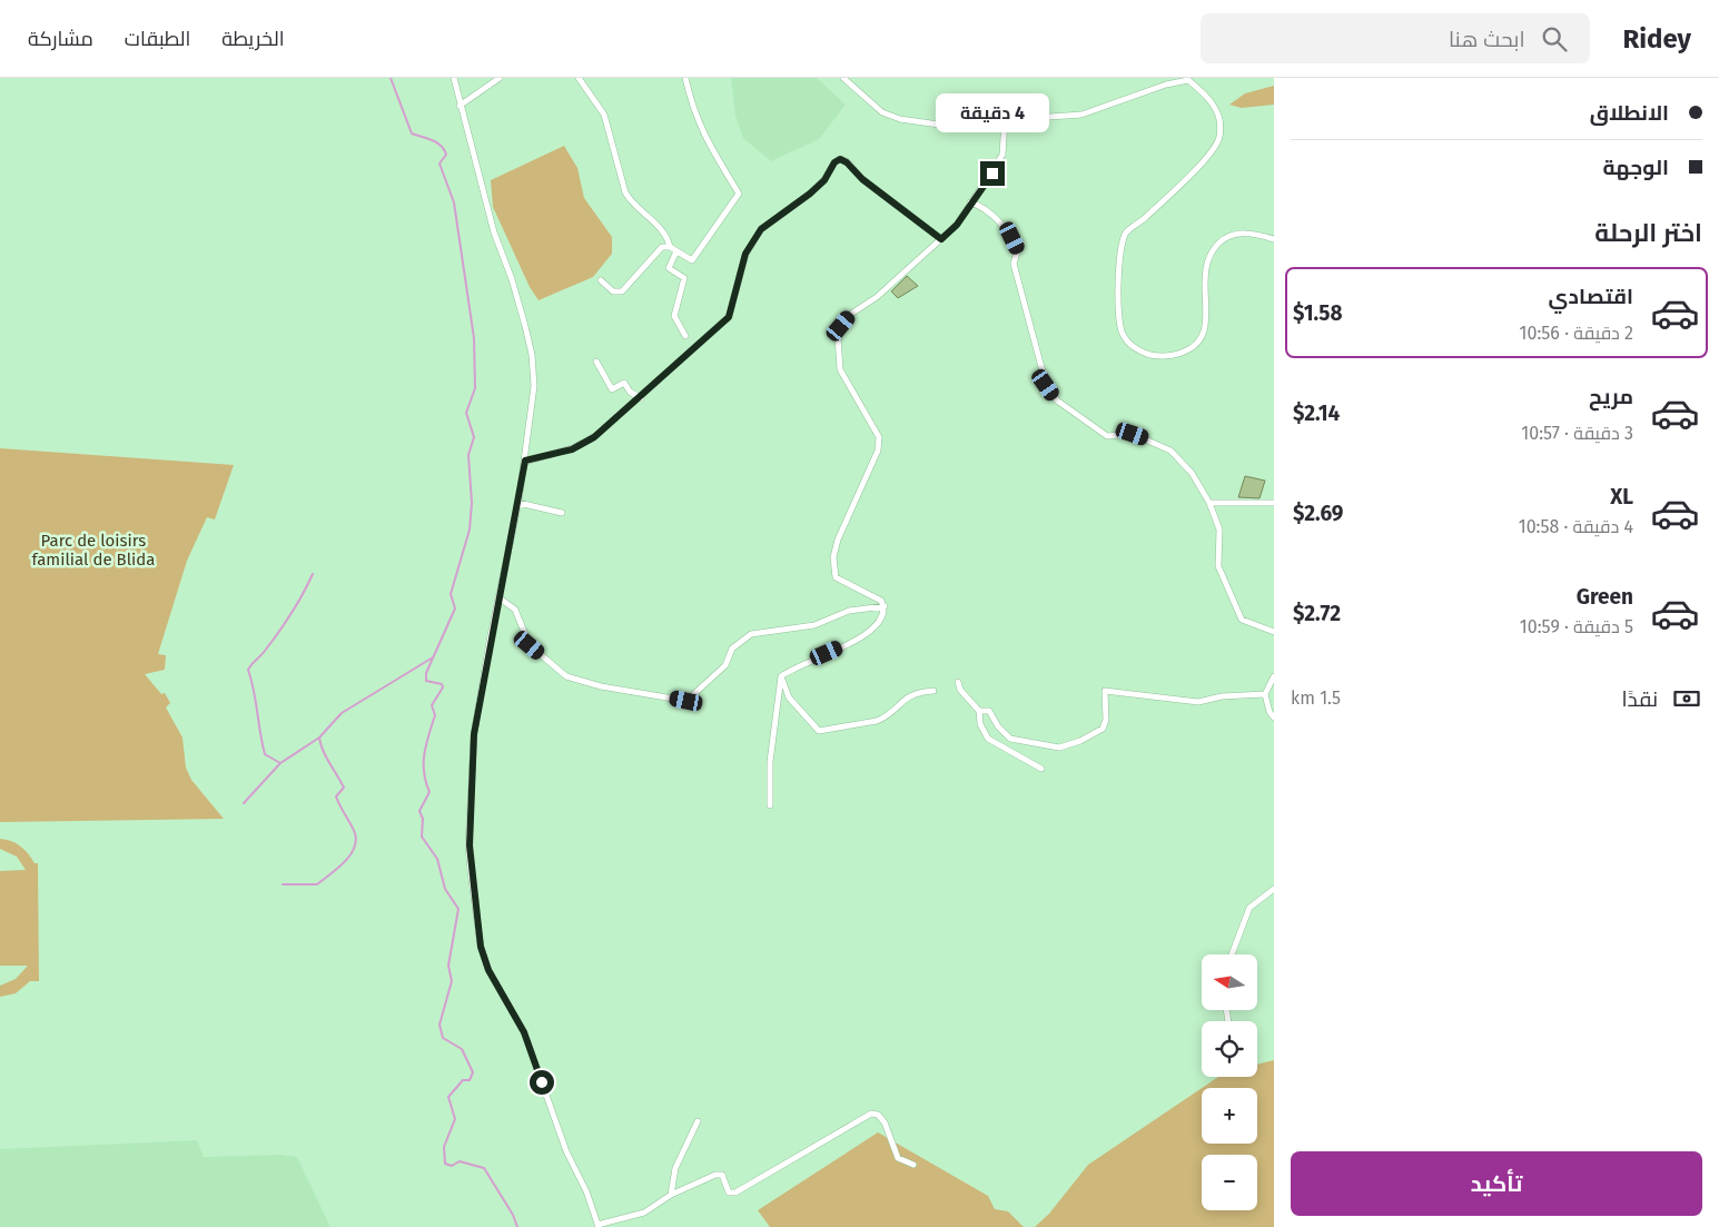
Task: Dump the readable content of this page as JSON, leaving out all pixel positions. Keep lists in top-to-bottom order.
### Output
{
  "parks": ["Parc de loisirs familial de Blida"],
  "north": "left",
  "page": {
    "header": "Ridey",
    "search": "ابحث هنا",
    "nav": ["الخريطة", "الطبقات", "مشاركة"],
    "banner": ["الانطلاق", "الوجهة"],
    "bubble": "4 دقيقة",
    "heading": "اختر الرحلة",
    "list": [
      {
        "name": "اقتصادي",
        "note": "2 دقيقة · 10:56",
        "value": "$1.58"
      },
      {
        "name": "مريح",
        "note": "3 دقيقة · 10:57",
        "value": "$2.14"
      },
      {
        "name": "XL",
        "note": "4 دقيقة · 10:58",
        "value": "$2.69"
      },
      {
        "name": "Green",
        "note": "5 دقيقة · 10:59",
        "value": "$2.72"
      }
    ],
    "pay": ["نقدًا", "1.5 km"],
    "map_buttons": ["+", "−"],
    "buttons": "تأكيد"
  }
}
